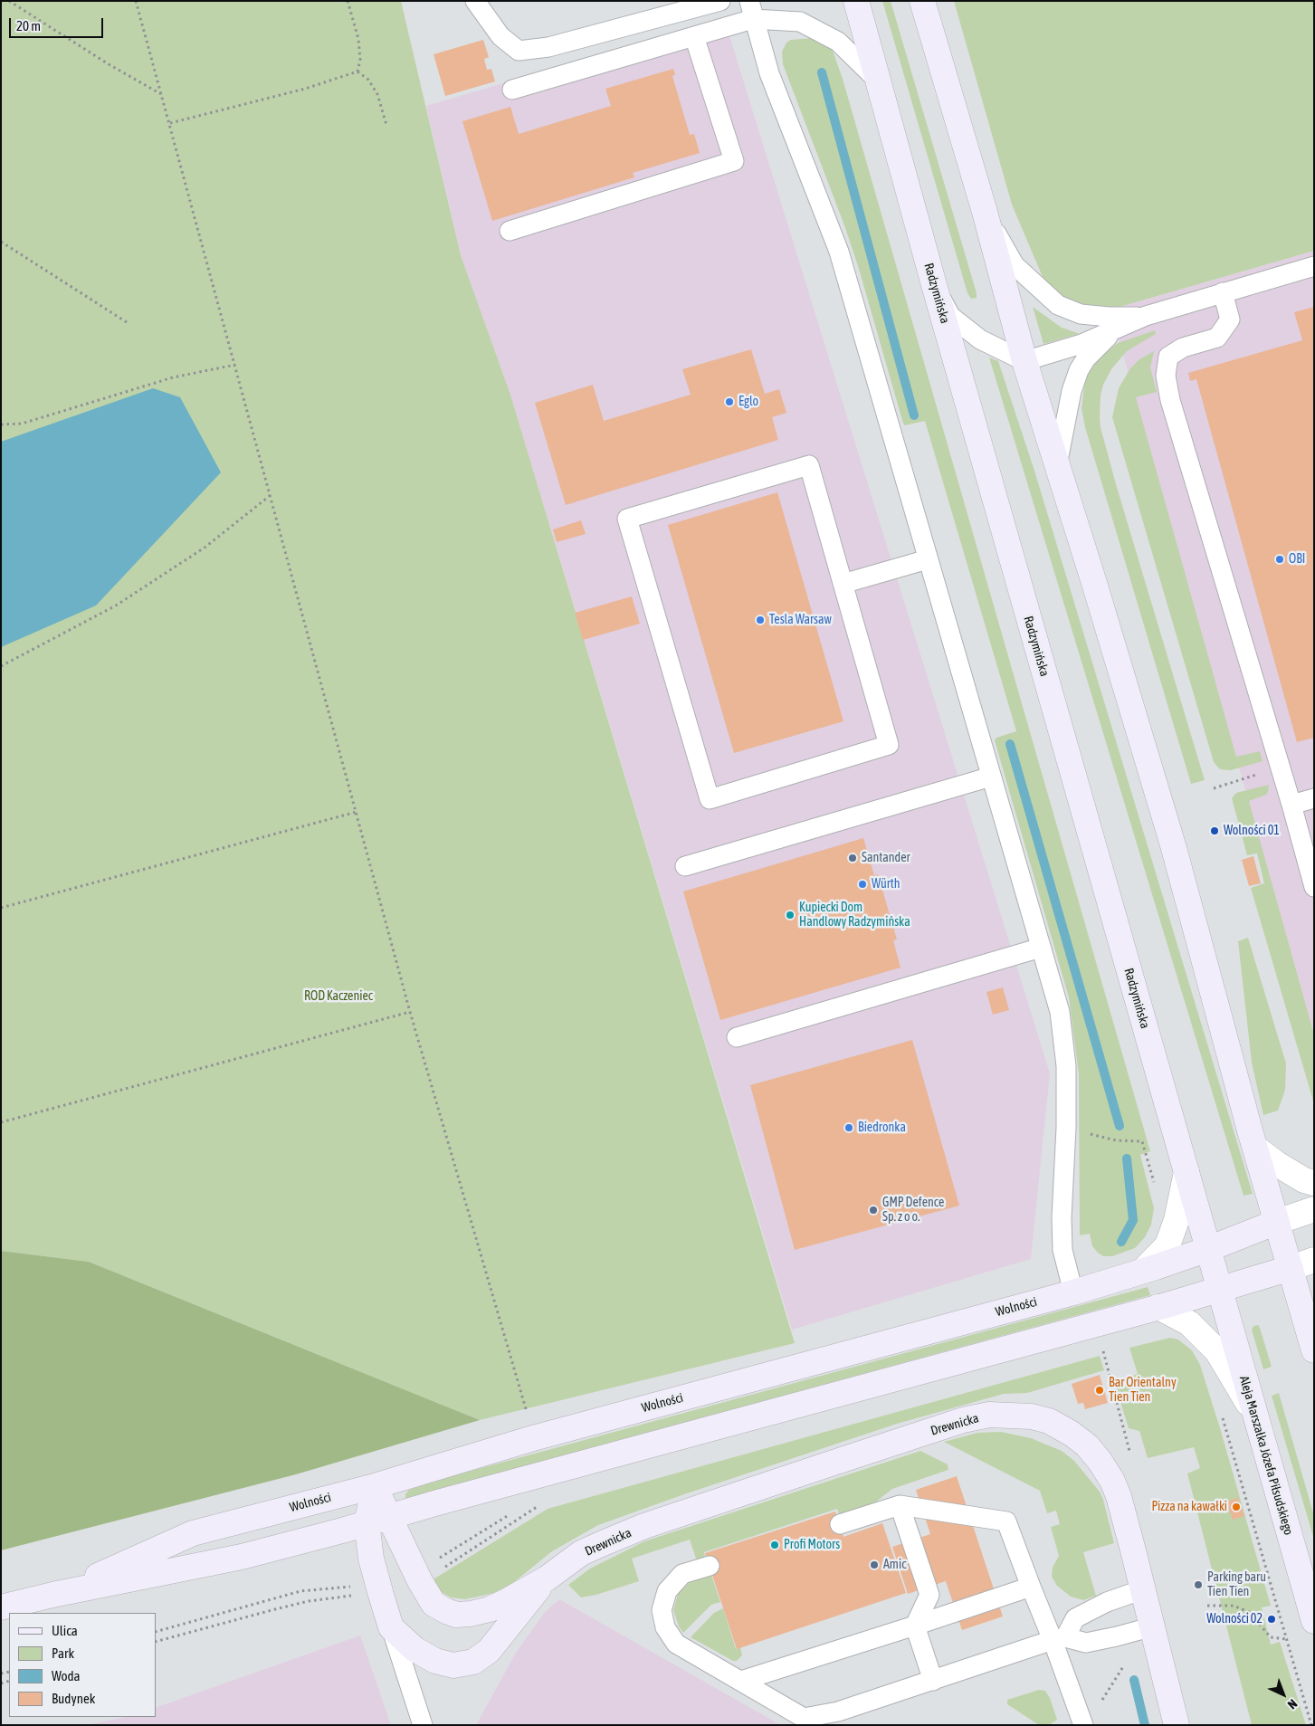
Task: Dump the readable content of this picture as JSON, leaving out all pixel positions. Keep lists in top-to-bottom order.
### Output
{
  "streets": {
    "street": [
      "Radzymińska",
      "Wolności",
      "Drewnicka",
      "Aleja Marszałka Józefa Piłsudskiego"
    ]
  },
  "crossings": [
    ["Radzymińska", "Wolności"],
    ["Radzymińska", "Aleja Marszałka Józefa Piłsudskiego"],
    ["Wolności", "Drewnicka"],
    ["Wolności", "Aleja Marszałka Józefa Piłsudskiego"]
  ],
  "parks": ["ROD Kaczeniec"],
  "places": [
    "Eglo",
    "OBI",
    "Tesla Warsaw",
    "Wolności 01",
    "Santander",
    "Würth",
    "Kupiecki Dom Handlowy Radzymińska",
    "Biedronka",
    "GMP Defence Sp. z o o.",
    "Bar Orientalny Tien Tien",
    "Pizza na kawałki",
    "Profi Motors",
    "Amic",
    "Parking baru Tien Tien",
    "Wolności 02"
  ],
  "legend": [
    "Ulica",
    "Park",
    "Woda",
    "Budynek"
  ],
  "scale_bar": "20 m",
  "north": "bottom right"
}
